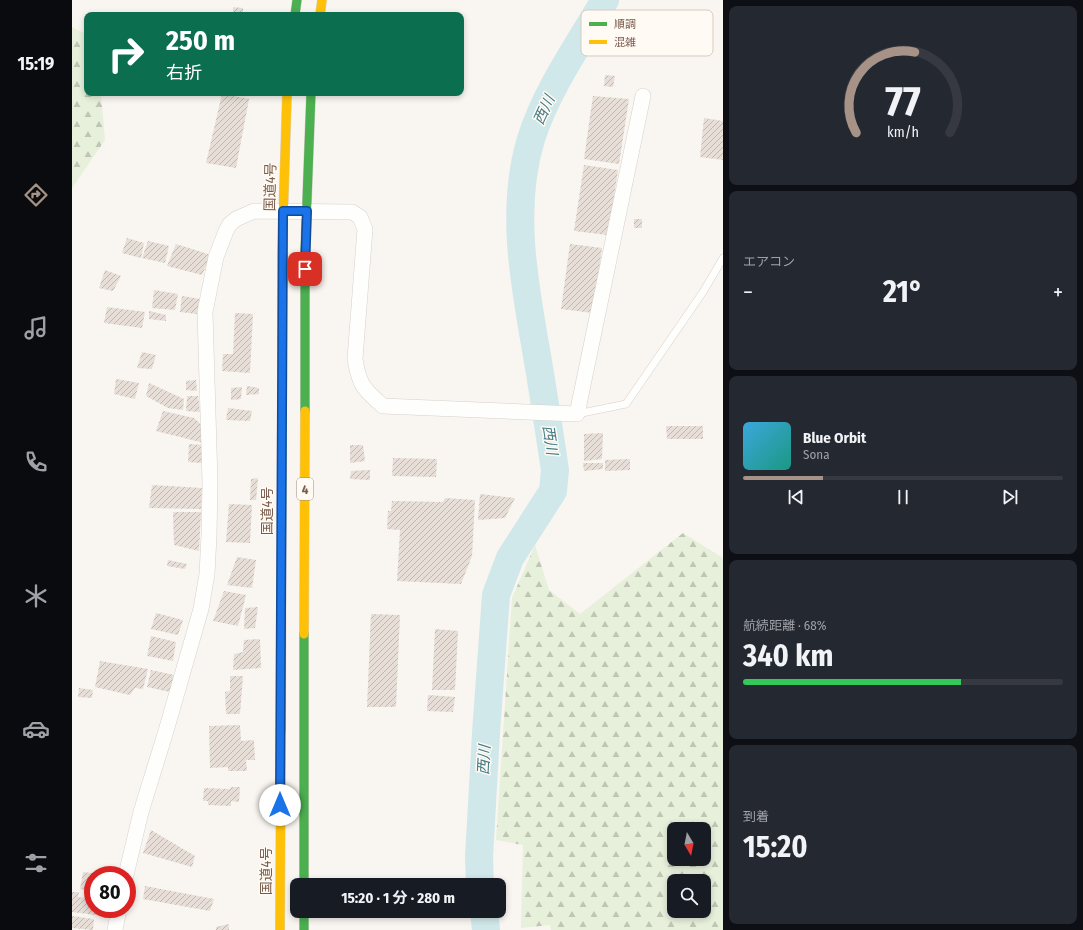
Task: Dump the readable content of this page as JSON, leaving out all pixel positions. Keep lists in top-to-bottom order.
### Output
{
  "streets": {
    "highway": ["国道4号", "4"]
  },
  "water": ["西川"],
  "legend": ["順調", "混雑"],
  "north": "bottom",
  "page": {
    "tabs": "15:19",
    "turn": ["250 m", "右折"],
    "tile": [
      "エアコン",
      ["航続距離 · 68%", "340 km"],
      ["到着", "15:20"]
    ],
    "heat": ["−", "21°", "+"],
    "song": ["Blue Orbit", "Sona"],
    "limit": "80",
    "trip": "15:20 · 1 分 · 280 m",
    "gauge": ["77", "km/h"]
  }
}
